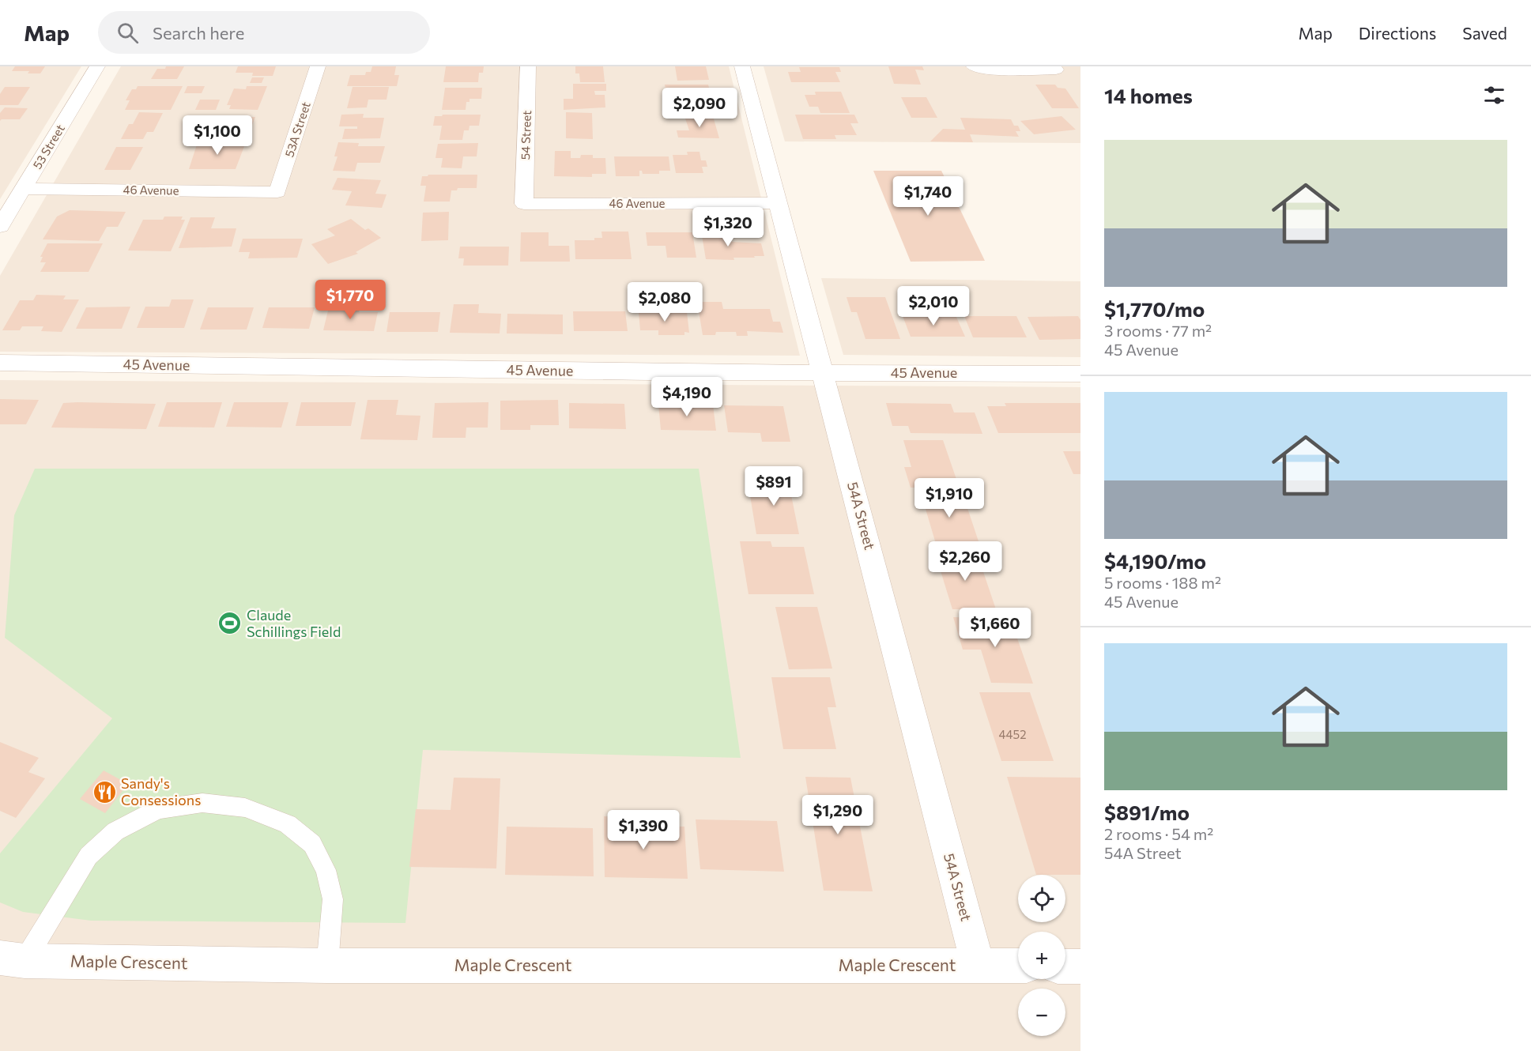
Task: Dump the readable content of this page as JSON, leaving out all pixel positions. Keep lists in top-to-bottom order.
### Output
{
  "streets": {
    "street": [
      "53A Street",
      "54 Street",
      "53 Street",
      "46 Avenue",
      "45 Avenue",
      "54A Street",
      "Maple Crescent"
    ]
  },
  "crossings": [
    ["53A Street", "46 Avenue"],
    ["54 Street", "46 Avenue"],
    ["53 Street", "46 Avenue"],
    ["46 Avenue", "54A Street"],
    ["45 Avenue", "54A Street"],
    ["54A Street", "Maple Crescent"]
  ],
  "places": {
    "sports": ["Claude Schillings Field"],
    "restaurant": ["Sandy's Consessions"]
  },
  "house_numbers": ["4452"],
  "page": {
    "header": "Map",
    "search": "Search here",
    "nav": ["Map", "Directions", "Saved"],
    "heading": "14 homes",
    "price": [
      "$2,090",
      "$1,100",
      "$1,740",
      "$1,320",
      "$1,770",
      "$2,080",
      "$2,010",
      "$4,190",
      "$891",
      "$1,910",
      "$2,260",
      "$1,660",
      "$1,290",
      "$1,390"
    ],
    "list": [
      {
        "name": "$1,770/mo",
        "note": "3 rooms · 77 m² · 45 Avenue"
      },
      {
        "name": "$4,190/mo",
        "note": "5 rooms · 188 m² · 45 Avenue"
      },
      {
        "name": "$891/mo",
        "note": "2 rooms · 54 m² · 54A Street"
      }
    ],
    "map_buttons": ["+", "−"]
  }
}
